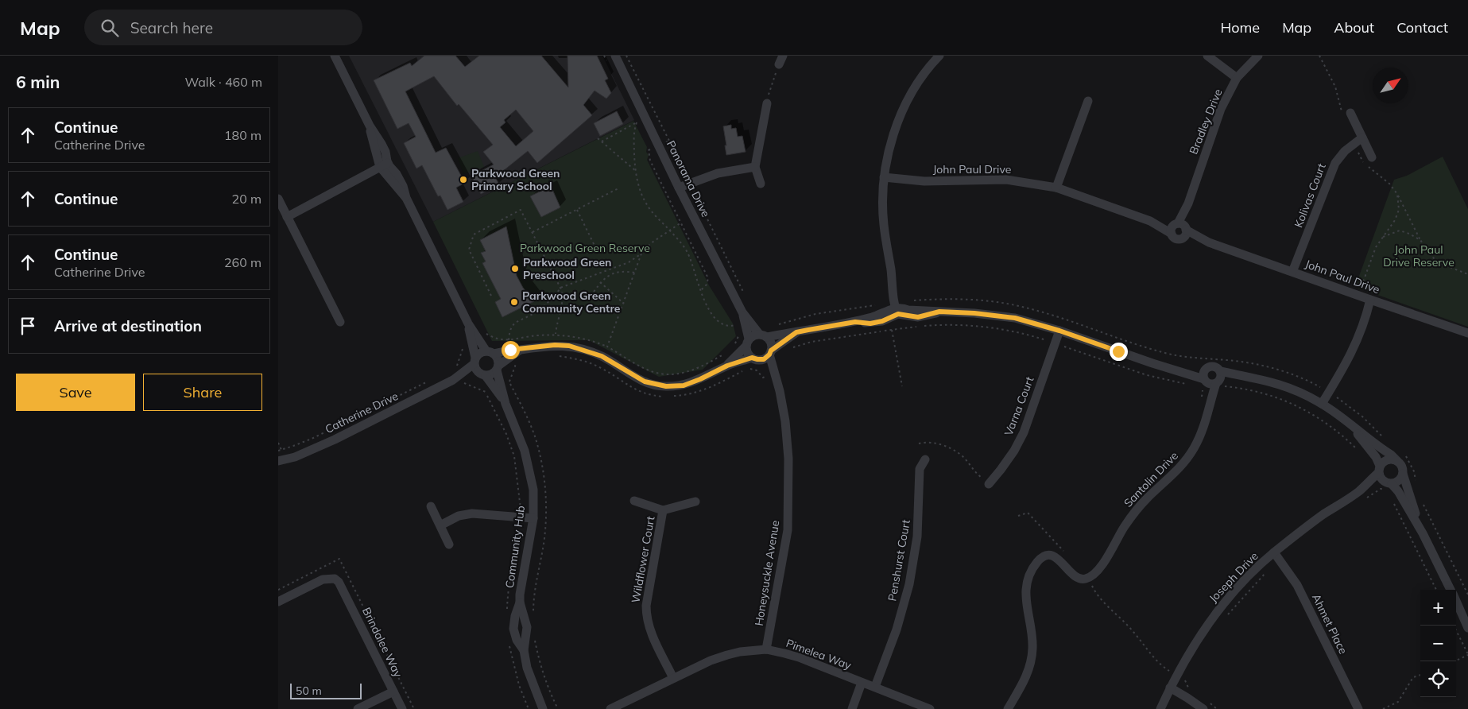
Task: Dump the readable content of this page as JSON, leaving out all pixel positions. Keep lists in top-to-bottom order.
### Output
{
  "streets": {
    "street": [
      "Bradley Drive",
      "John Paul Drive",
      "Panorama Drive",
      "Kolivas Court",
      "Varna Court",
      "Catherine Drive",
      "Santolin Drive",
      "Community Hub",
      "Wildflower Court",
      "Penshurst Court",
      "Honeysuckle Avenue",
      "Joseph Drive",
      "Ahmet Place",
      "Brindalee Way",
      "Pimelea Way"
    ]
  },
  "crossings": [
    ["Bradley Drive", "John Paul Drive"],
    ["John Paul Drive", "Kolivas Court"],
    ["Panorama Drive", "Honeysuckle Avenue"],
    ["Catherine Drive", "Community Hub"],
    ["Wildflower Court", "Pimelea Way"],
    ["Penshurst Court", "Pimelea Way"],
    ["Honeysuckle Avenue", "Pimelea Way"],
    ["Joseph Drive", "Ahmet Place"]
  ],
  "parks": ["Parkwood Green Reserve", "John Paul Drive Reserve"],
  "places": ["Parkwood Green Primary School", "Parkwood Green Preschool", "Parkwood Green Community Centre"],
  "scale_bar": "50 m",
  "north": "top right",
  "page": {
    "header": "Map",
    "search": "Search here",
    "nav": [
      "Home",
      "Map",
      "About",
      "Contact"
    ],
    "heading": ["6 min", "Walk · 460 m"],
    "list": [
      ["Continue", "Catherine Drive", "180 m"],
      ["Continue", "20 m"],
      ["Continue", "Catherine Drive", "260 m"],
      "Arrive at destination"
    ],
    "buttons": ["Save", "Share"],
    "map_buttons": ["+", "−"],
    "scale": "50 m"
  }
}
